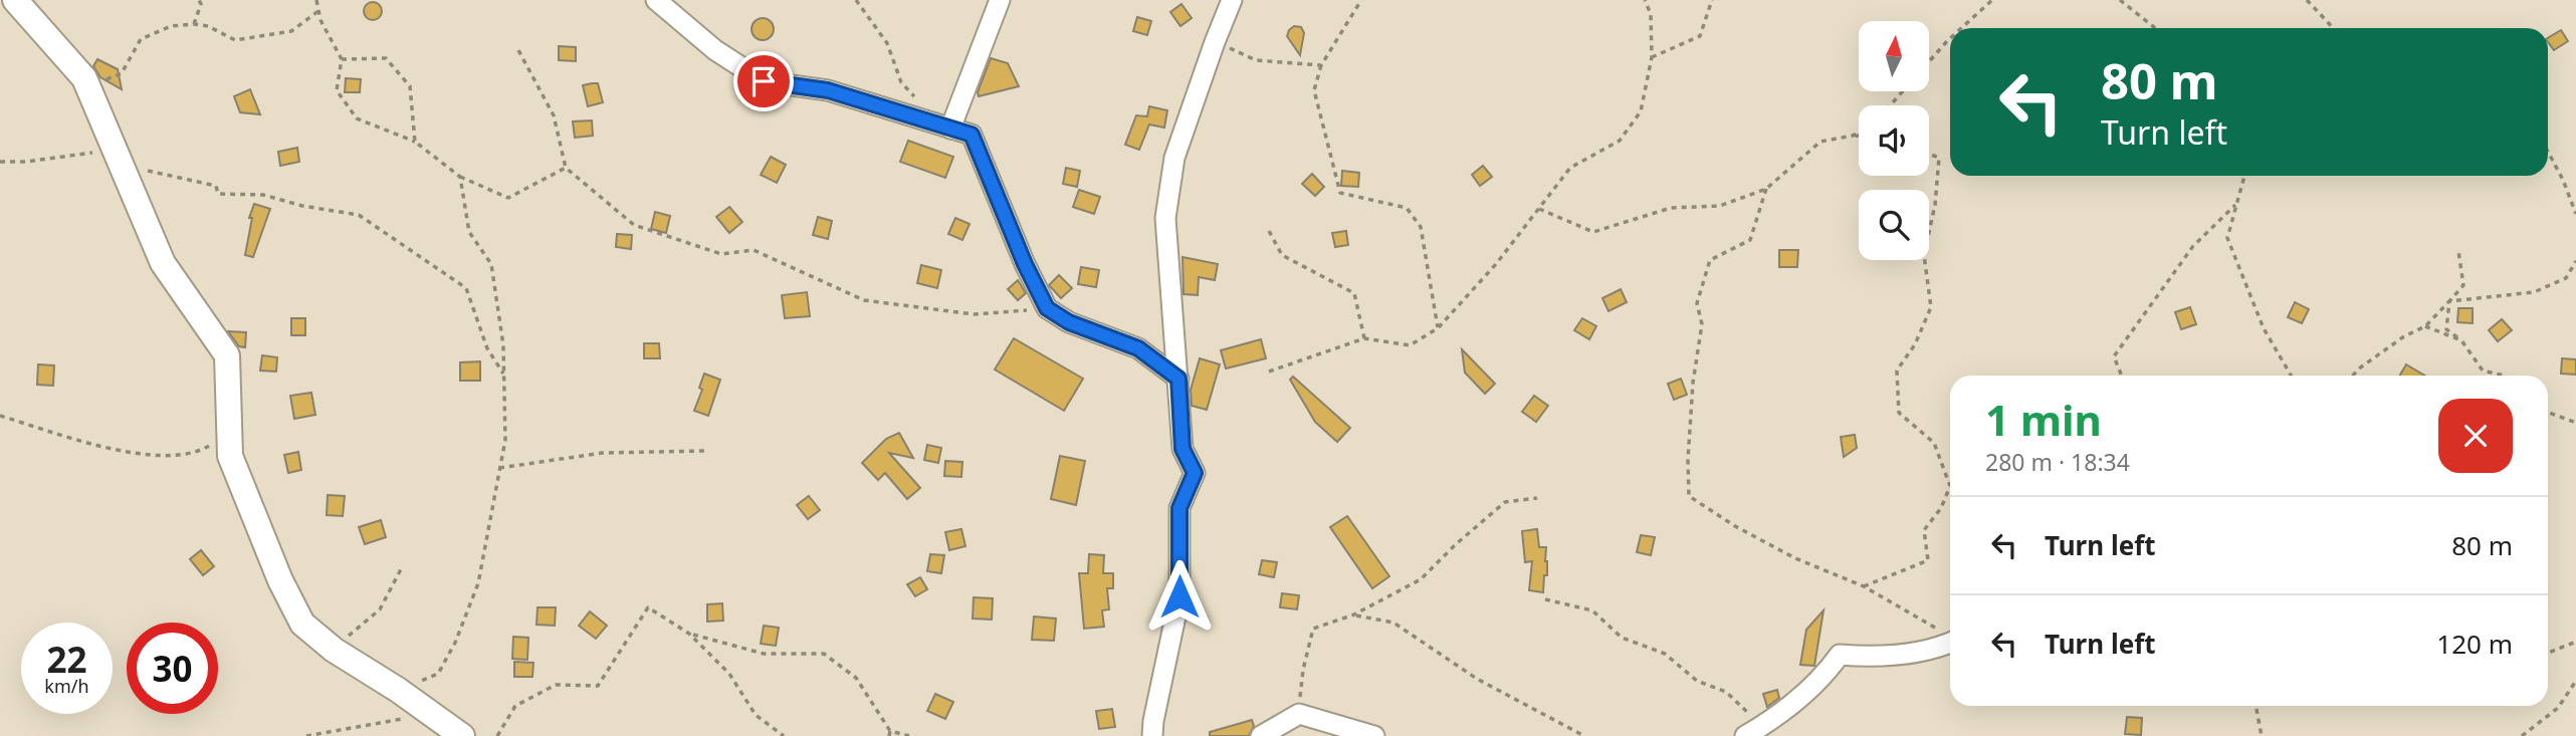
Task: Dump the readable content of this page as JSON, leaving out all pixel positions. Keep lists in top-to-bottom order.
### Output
{
  "north": "top",
  "page": {
    "turn": ["80 m", "Turn left"],
    "heading": ["1 min", "280 m · 18:34"],
    "list": [
      {
        "name": "Turn left",
        "value": "80 m"
      },
      {
        "name": "Turn left",
        "value": "120 m"
      }
    ],
    "speed": "22 km/h",
    "limit": "30"
  }
}
